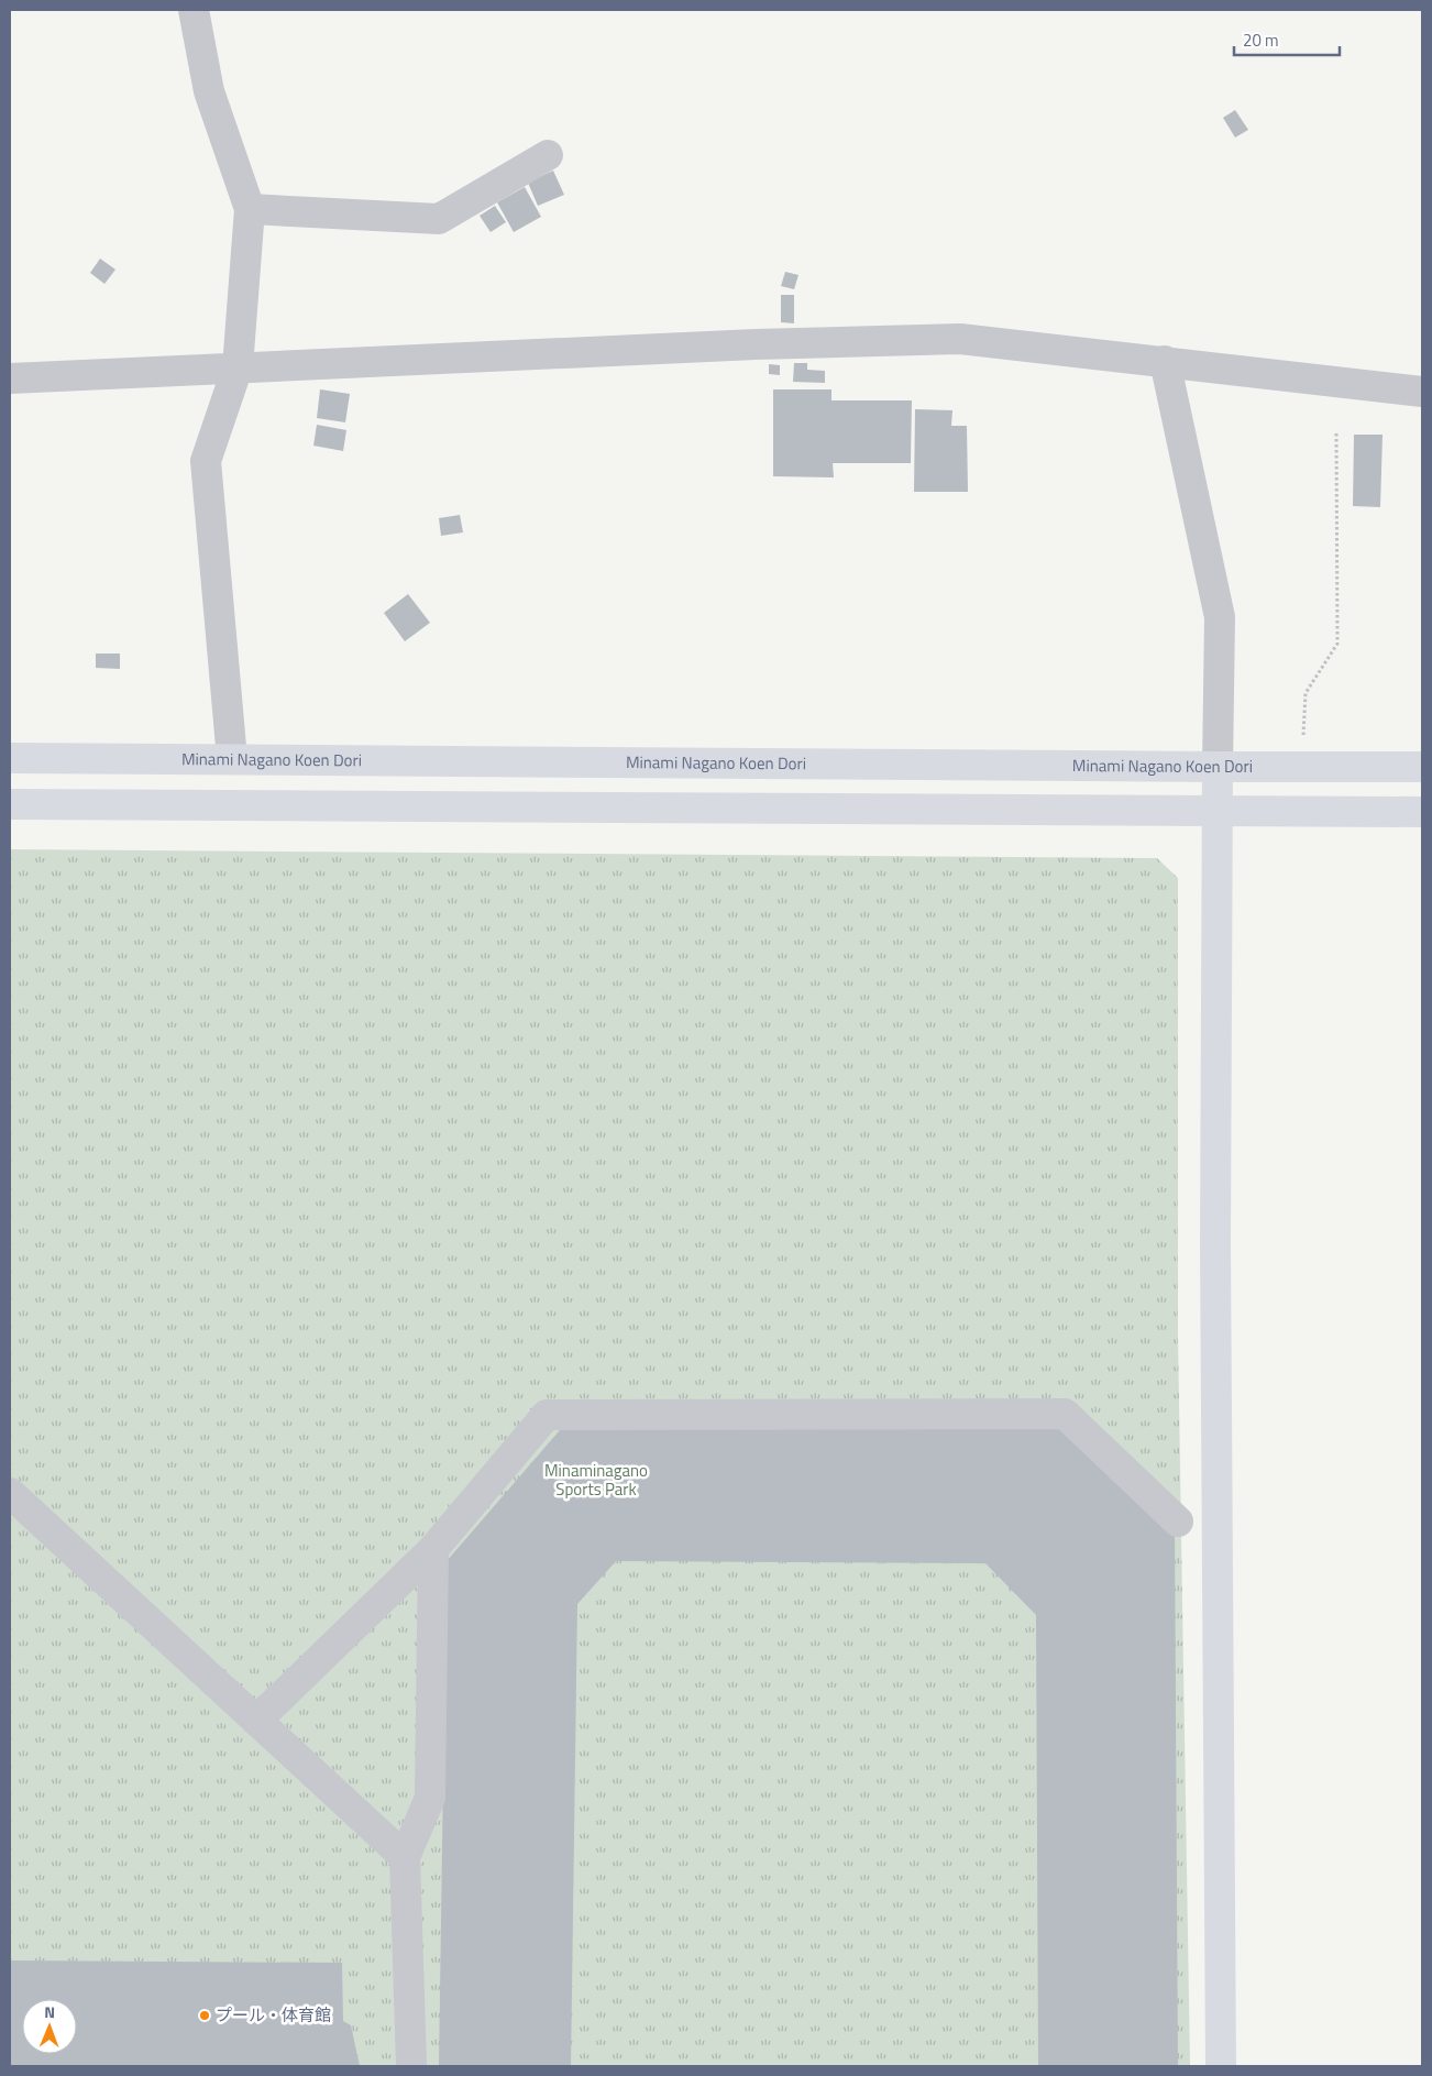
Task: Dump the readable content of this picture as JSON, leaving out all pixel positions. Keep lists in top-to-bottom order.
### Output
{
  "streets": {
    "street": ["Minami Nagano Koen Dori"]
  },
  "parks": ["Minaminagano Sports Park"],
  "places": ["プール・体育館"],
  "scale_bar": "20 m",
  "north": "top"
}
